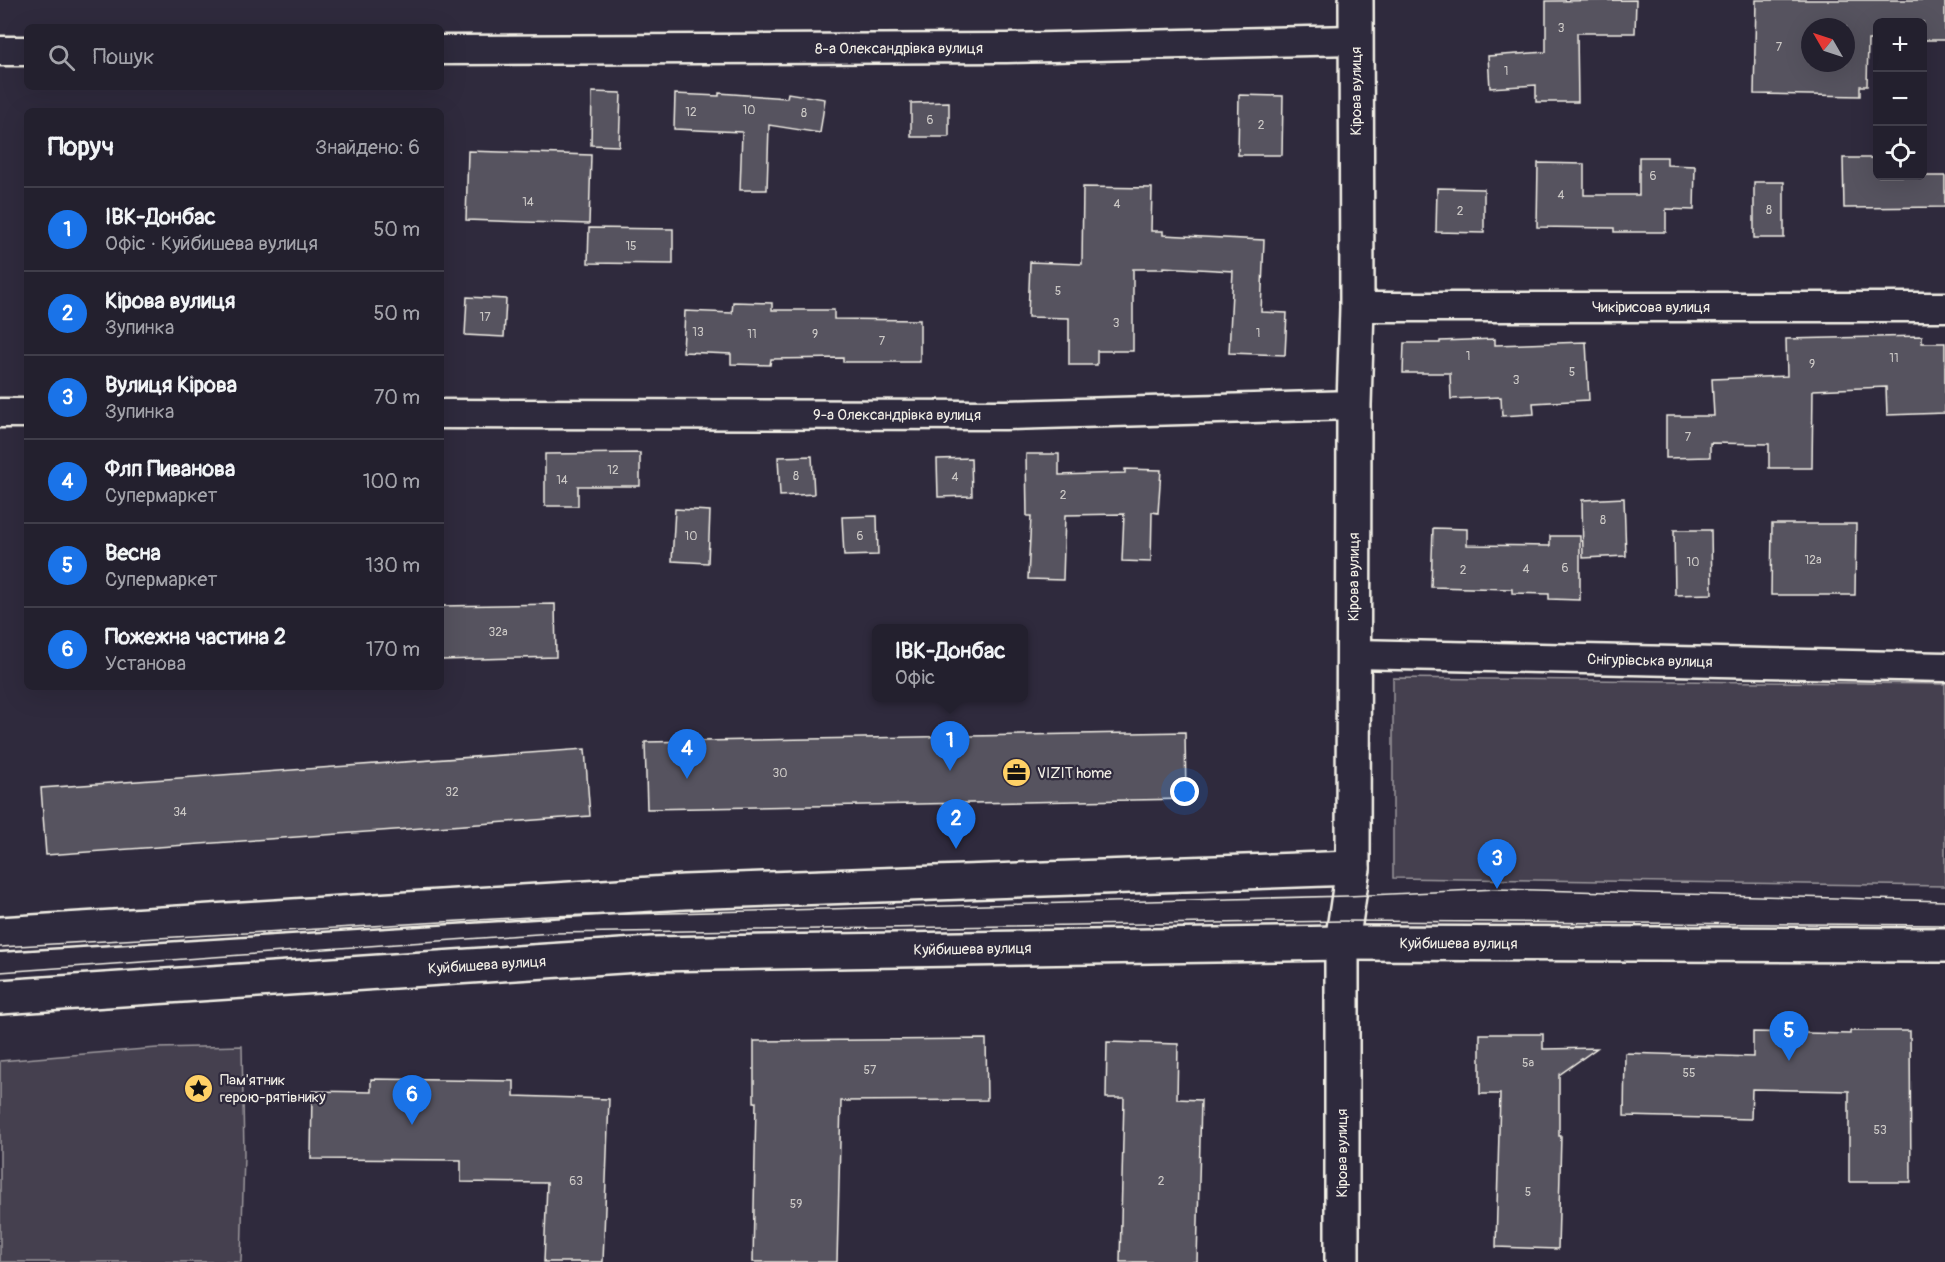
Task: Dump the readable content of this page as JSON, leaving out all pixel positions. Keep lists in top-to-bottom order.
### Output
{
  "streets": {
    "main road": ["Кірова вулиця", "Куйбишева вулиця"],
    "street": [
      "8-а Олександрівка вулиця",
      "Чикірисова вулиця",
      "9-а Олександрівка вулиця",
      "Снігурівська вулиця"
    ]
  },
  "crossings": [
    ["8-а Олександрівка вулиця", "Кірова вулиця"],
    ["Кірова вулиця", "Чикірисова вулиця"],
    ["Кірова вулиця", "9-а Олександрівка вулиця"],
    ["Кірова вулиця", "Снігурівська вулиця"],
    ["Кірова вулиця", "Куйбишева вулиця"]
  ],
  "places": {
    "office": ["VIZIT home"],
    "place": ["Пам'ятник герою-рятівнику"]
  },
  "house_numbers": [
    "3",
    "7",
    "1",
    "10",
    "12",
    "8",
    "6",
    "2",
    "6",
    "4",
    "14",
    "4",
    "8",
    "2",
    "15",
    "5",
    "17",
    "3",
    "13",
    "1",
    "11",
    "9",
    "7",
    "1",
    "11",
    "9",
    "5",
    "3",
    "7",
    "12",
    "8",
    "4",
    "14",
    "2",
    "8",
    "10",
    "6",
    "12а",
    "10",
    "6",
    "4",
    "2",
    "32а",
    "30",
    "32",
    "34",
    "5а",
    "57",
    "55",
    "53",
    "63",
    "2",
    "5",
    "59"
  ],
  "north": "top left",
  "page": {
    "map_buttons": ["+", "−"],
    "search": "Пошук",
    "heading": ["Поруч", "Знайдено: 6"],
    "list": [
      {
        "mark": "1",
        "name": "ІВК-Донбас",
        "note": "Офіс · Куйбишева вулиця",
        "value": "50 m"
      },
      {
        "mark": "2",
        "name": "Кірова вулиця",
        "note": "Зупинка",
        "value": "50 m"
      },
      {
        "mark": "3",
        "name": "Вулиця Кірова",
        "note": "Зупинка",
        "value": "70 m"
      },
      {
        "mark": "4",
        "name": "Флп Пиванова",
        "note": "Супермаркет",
        "value": "100 m"
      },
      {
        "mark": "5",
        "name": "Весна",
        "note": "Супермаркет",
        "value": "130 m"
      },
      {
        "mark": "6",
        "name": "Пожежна частина 2",
        "note": "Установа",
        "value": "170 m"
      }
    ],
    "popup": ["ІВК-Донбас", "Офіс"],
    "pins": [
      "1",
      "4",
      "2",
      "3",
      "5",
      "6"
    ]
  }
}
